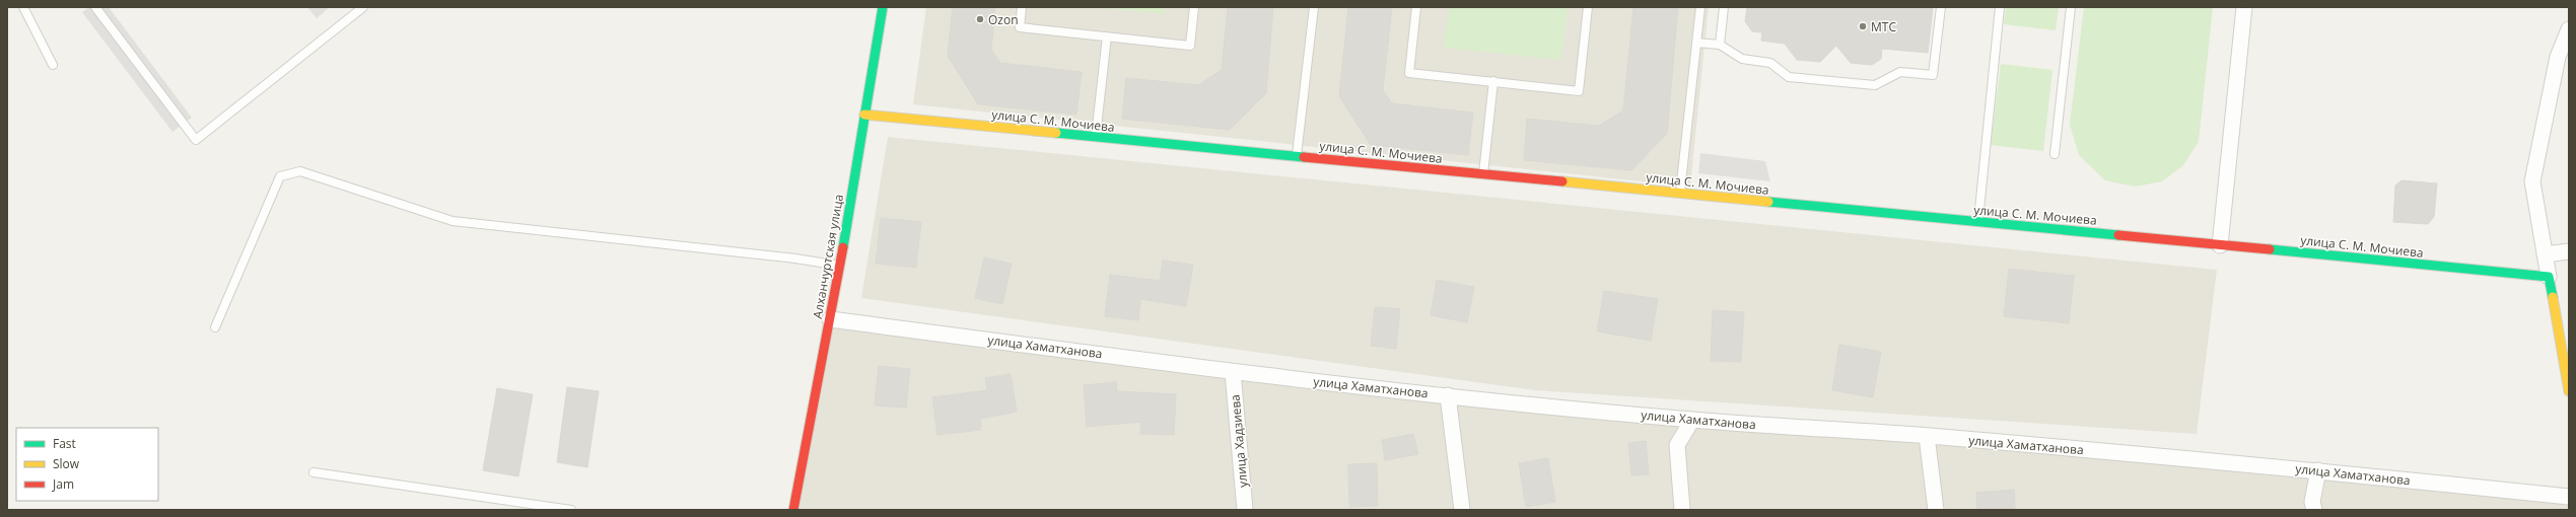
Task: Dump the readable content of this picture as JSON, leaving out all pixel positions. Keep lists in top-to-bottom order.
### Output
{
  "streets": {
    "street": [
      "улица С. М. Мочиева",
      "Алханчуртская улица",
      "улица Хаматханова",
      "улица Хадзиева"
    ]
  },
  "crossings": [
    ["улица С. М. Мочиева", "Алханчуртская улица"],
    ["Алханчуртская улица", "улица Хаматханова"],
    ["улица Хаматханова", "улица Хадзиева"]
  ],
  "places": ["Ozon", "МТС"],
  "legend": ["Fast", "Slow", "Jam"]
}
